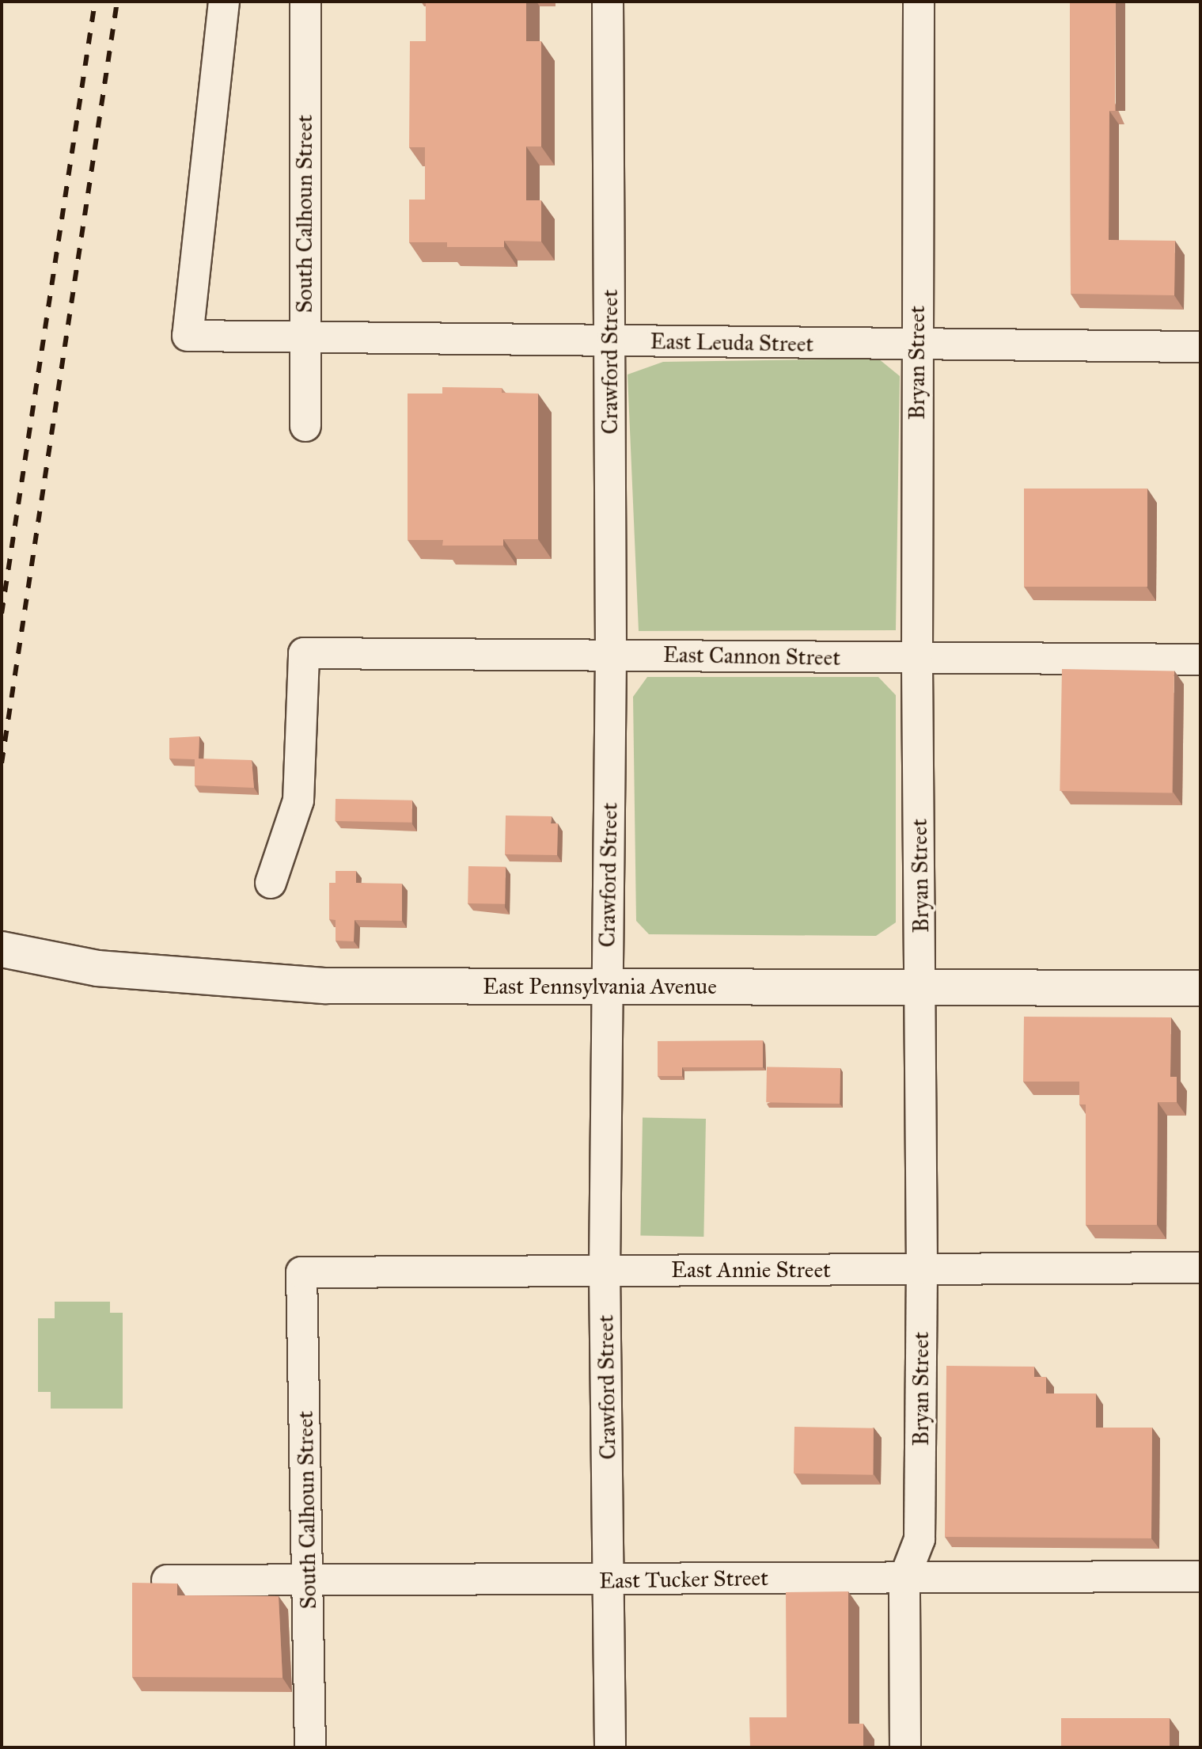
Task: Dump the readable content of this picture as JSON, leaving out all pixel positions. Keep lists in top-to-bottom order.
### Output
{
  "streets": {
    "street": [
      "South Calhoun Street",
      "East Leuda Street",
      "Crawford Street",
      "Bryan Street",
      "East Cannon Street",
      "East Pennsylvania Avenue",
      "East Annie Street",
      "East Tucker Street"
    ]
  },
  "crossings": [
    ["South Calhoun Street", "East Leuda Street"],
    ["South Calhoun Street", "East Annie Street"],
    ["South Calhoun Street", "East Tucker Street"],
    ["East Leuda Street", "Crawford Street"],
    ["East Leuda Street", "Bryan Street"],
    ["Crawford Street", "East Cannon Street"],
    ["Crawford Street", "East Pennsylvania Avenue"],
    ["Crawford Street", "East Annie Street"],
    ["Crawford Street", "East Tucker Street"],
    ["Bryan Street", "East Cannon Street"],
    ["Bryan Street", "East Pennsylvania Avenue"],
    ["Bryan Street", "East Annie Street"],
    ["Bryan Street", "East Tucker Street"]
  ]
}
